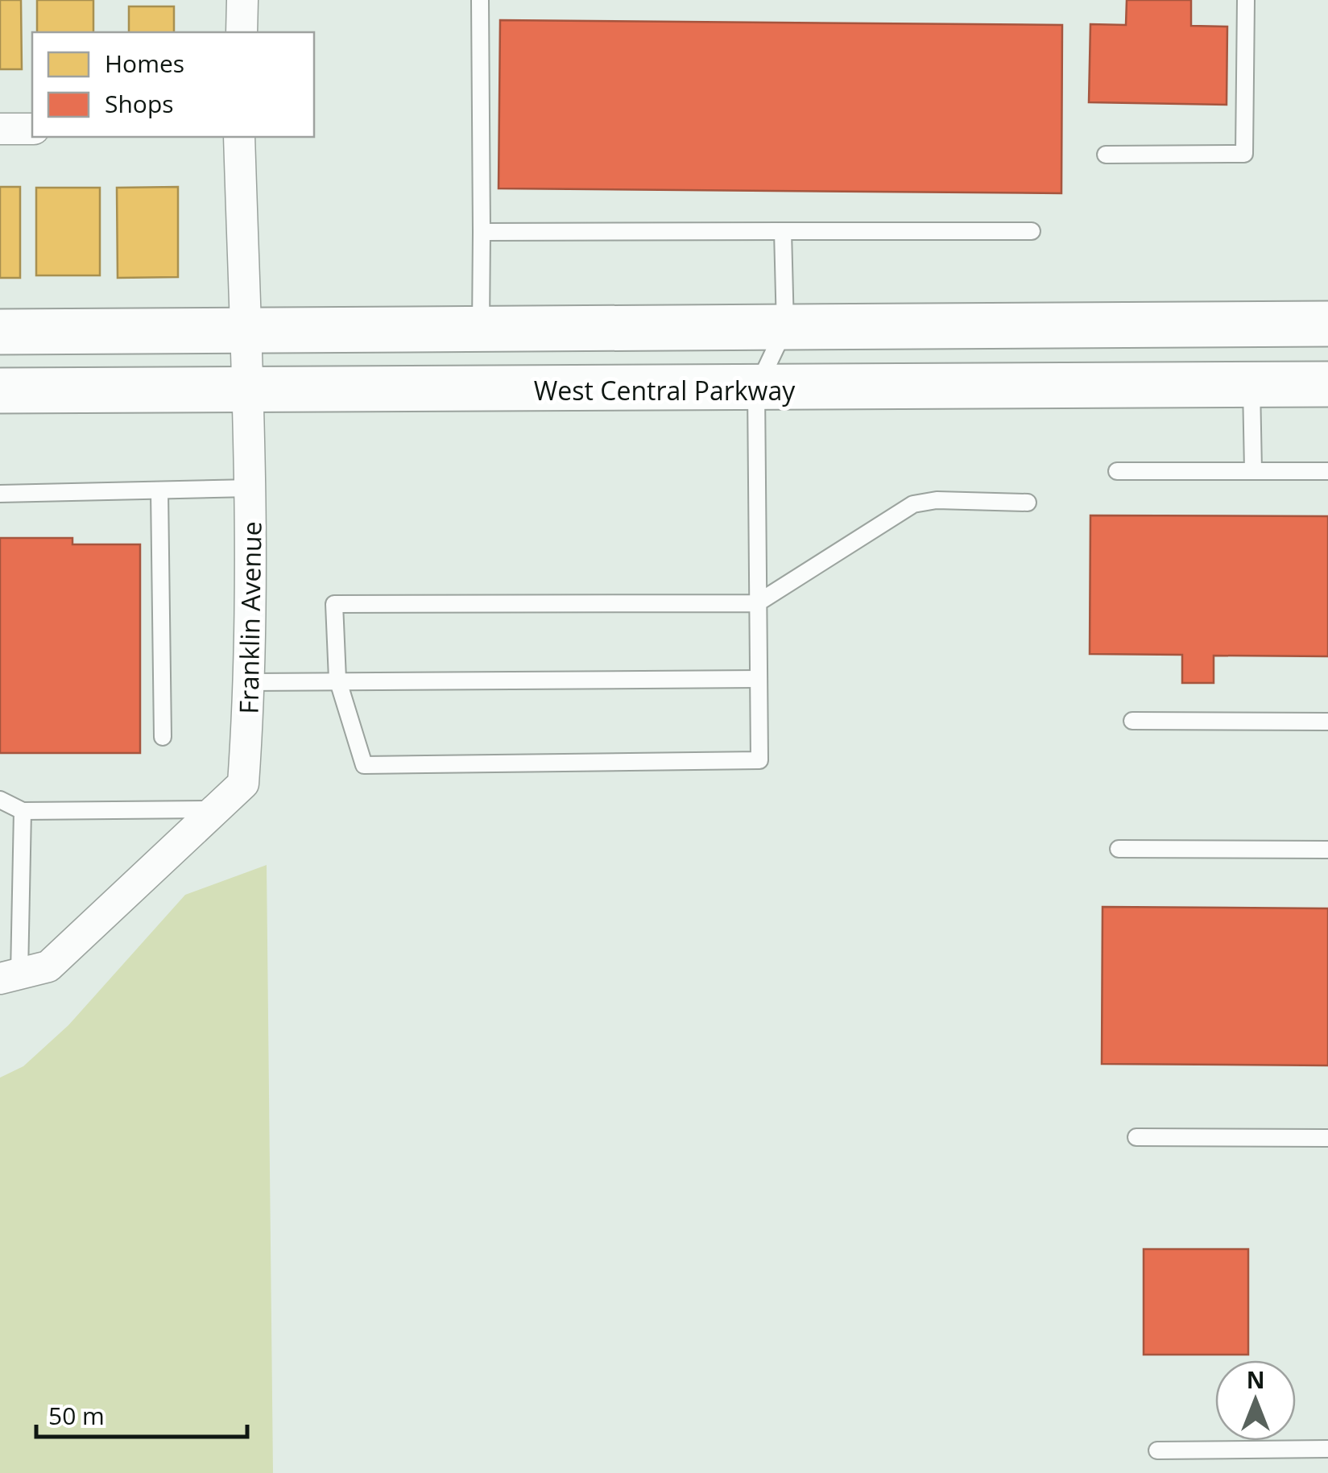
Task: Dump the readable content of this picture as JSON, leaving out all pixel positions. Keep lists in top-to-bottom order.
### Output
{
  "streets": {
    "main road": ["West Central Parkway"],
    "street": ["Franklin Avenue"]
  },
  "crossings": [
    ["West Central Parkway", "Franklin Avenue"]
  ],
  "legend": ["Homes", "Shops"],
  "scale_bar": "50 m",
  "north": "top"
}
